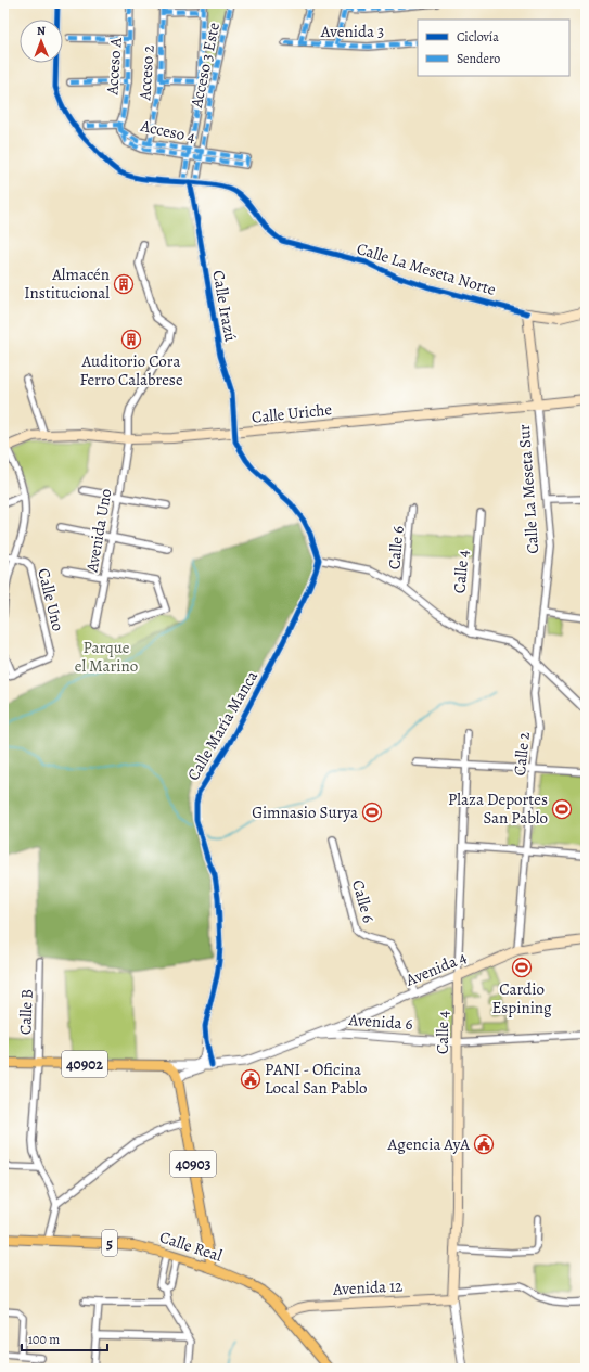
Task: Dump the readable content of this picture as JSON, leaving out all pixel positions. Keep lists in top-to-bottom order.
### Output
{
  "streets": {
    "main road": [
      "Calle La Meseta Norte",
      "Calle Uriche",
      "Calle La Meseta Sur",
      "Calle 4",
      "Avenida 4",
      "40902",
      "40903",
      "5",
      "Calle Real",
      "Avenida 12"
    ],
    "street": [
      "Avenida 3",
      "Acceso 3 Este",
      "Acceso A",
      "Acceso 2",
      "Acceso 4",
      "Calle Irazú",
      "Avenida Uno",
      "Calle 6",
      "Calle Uno",
      "Calle María Manca",
      "Calle 2",
      "Calle B",
      "Avenida 6"
    ]
  },
  "crossings": [
    ["Acceso 3 Este", "Acceso 4"],
    ["Acceso 3 Este", "Calle La Meseta Norte"],
    ["Acceso 3 Este", "Calle Irazú"],
    ["Acceso A", "Acceso 2"],
    ["Acceso A", "Acceso 4"],
    ["Acceso 2", "Acceso 4"],
    ["Calle La Meseta Norte", "Calle Irazú"],
    ["Calle La Meseta Norte", "Calle La Meseta Sur"],
    ["Calle Irazú", "Calle Uriche"],
    ["Calle Uriche", "Calle La Meseta Sur"],
    ["Calle Uriche", "Avenida Uno"],
    ["Calle La Meseta Sur", "Calle 2"],
    ["Calle 6", "Avenida 4"],
    ["Calle 4", "Avenida 4"],
    ["Calle 4", "Avenida 6"],
    ["Calle 4", "Avenida 12"],
    ["Calle María Manca", "40902"],
    ["Calle 2", "Avenida 4"],
    ["Avenida 4", "Avenida 6"],
    ["Avenida 4", "40902"],
    ["Calle B", "40902"],
    ["Avenida 6", "40902"],
    ["40902", "40903"],
    ["40903", "Calle Real"],
    ["Calle Real", "Avenida 12"]
  ],
  "parks": ["Parque el Marino"],
  "places": {
    "building": ["Almacén Institucional", "Auditorio Cora Ferro Calabrese"],
    "sports": ["Plaza Deportes San Pablo", "Gimnasio Surya", "Cardio Espining"],
    "public building": ["PANI - Oficina Local San Pablo", "Agencia AyA"]
  },
  "legend": ["Ciclovía", "Sendero"],
  "scale_bar": "100 m",
  "north": "top"
}
